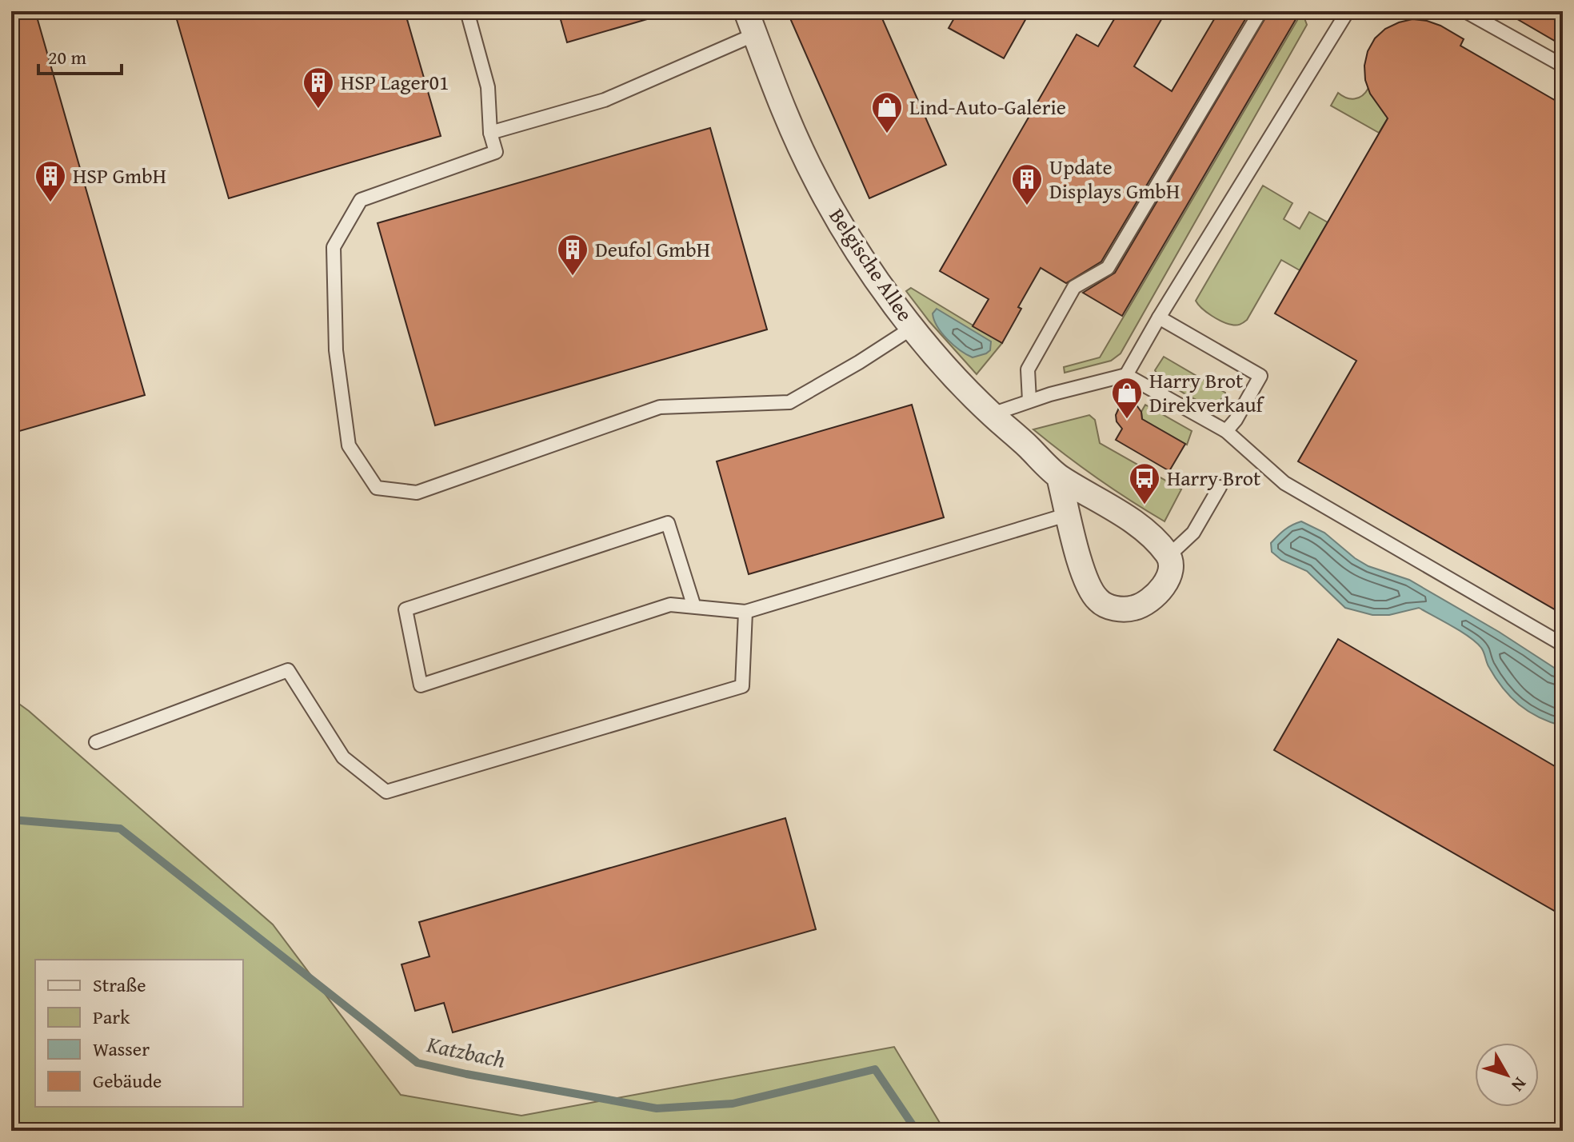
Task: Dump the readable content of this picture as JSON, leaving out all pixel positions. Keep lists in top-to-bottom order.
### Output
{
  "streets": {
    "street": ["Belgische Allee"]
  },
  "water": ["Katzbach"],
  "places": {
    "building": [
      "HSP Lager01",
      "HSP GmbH",
      "Update Displays GmbH",
      "Deufol GmbH"
    ],
    "shop": ["Lind-Auto-Galerie", "Harry Brot Direkverkauf"],
    "bus stop": ["Harry Brot"]
  },
  "legend": [
    "Straße",
    "Park",
    "Wasser",
    "Gebäude"
  ],
  "scale_bar": "20 m",
  "north": "bottom right"
}
